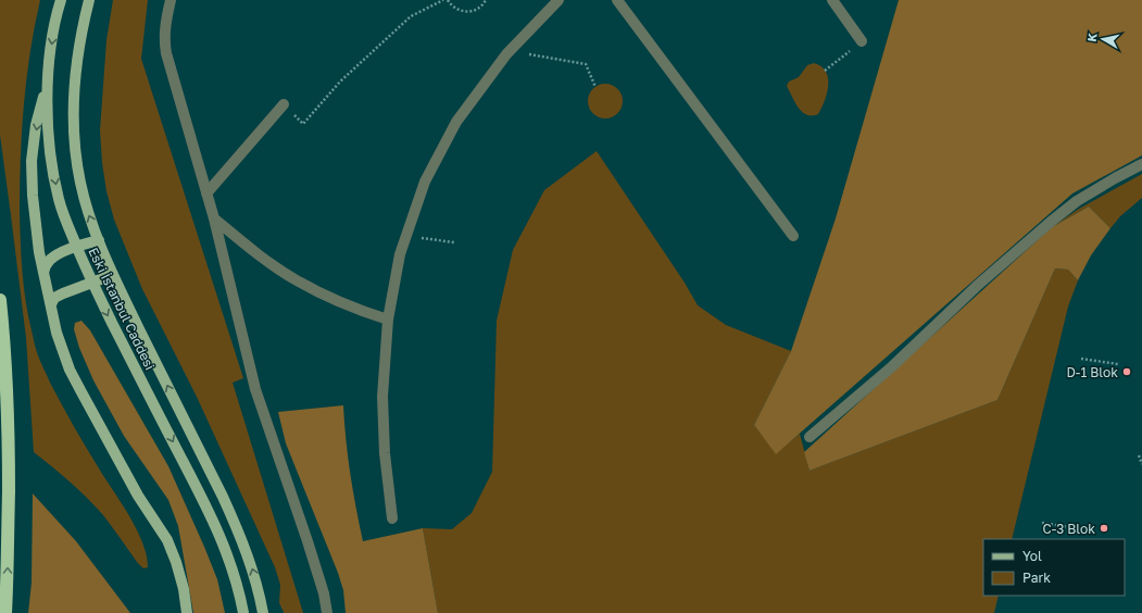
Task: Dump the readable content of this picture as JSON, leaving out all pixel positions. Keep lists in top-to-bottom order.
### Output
{
  "streets": {
    "main road": ["Eski İstanbul Caddesi"]
  },
  "places": ["D-1 Blok", "C-3 Blok"],
  "legend": ["Yol", "Park"],
  "north": "left"
}
